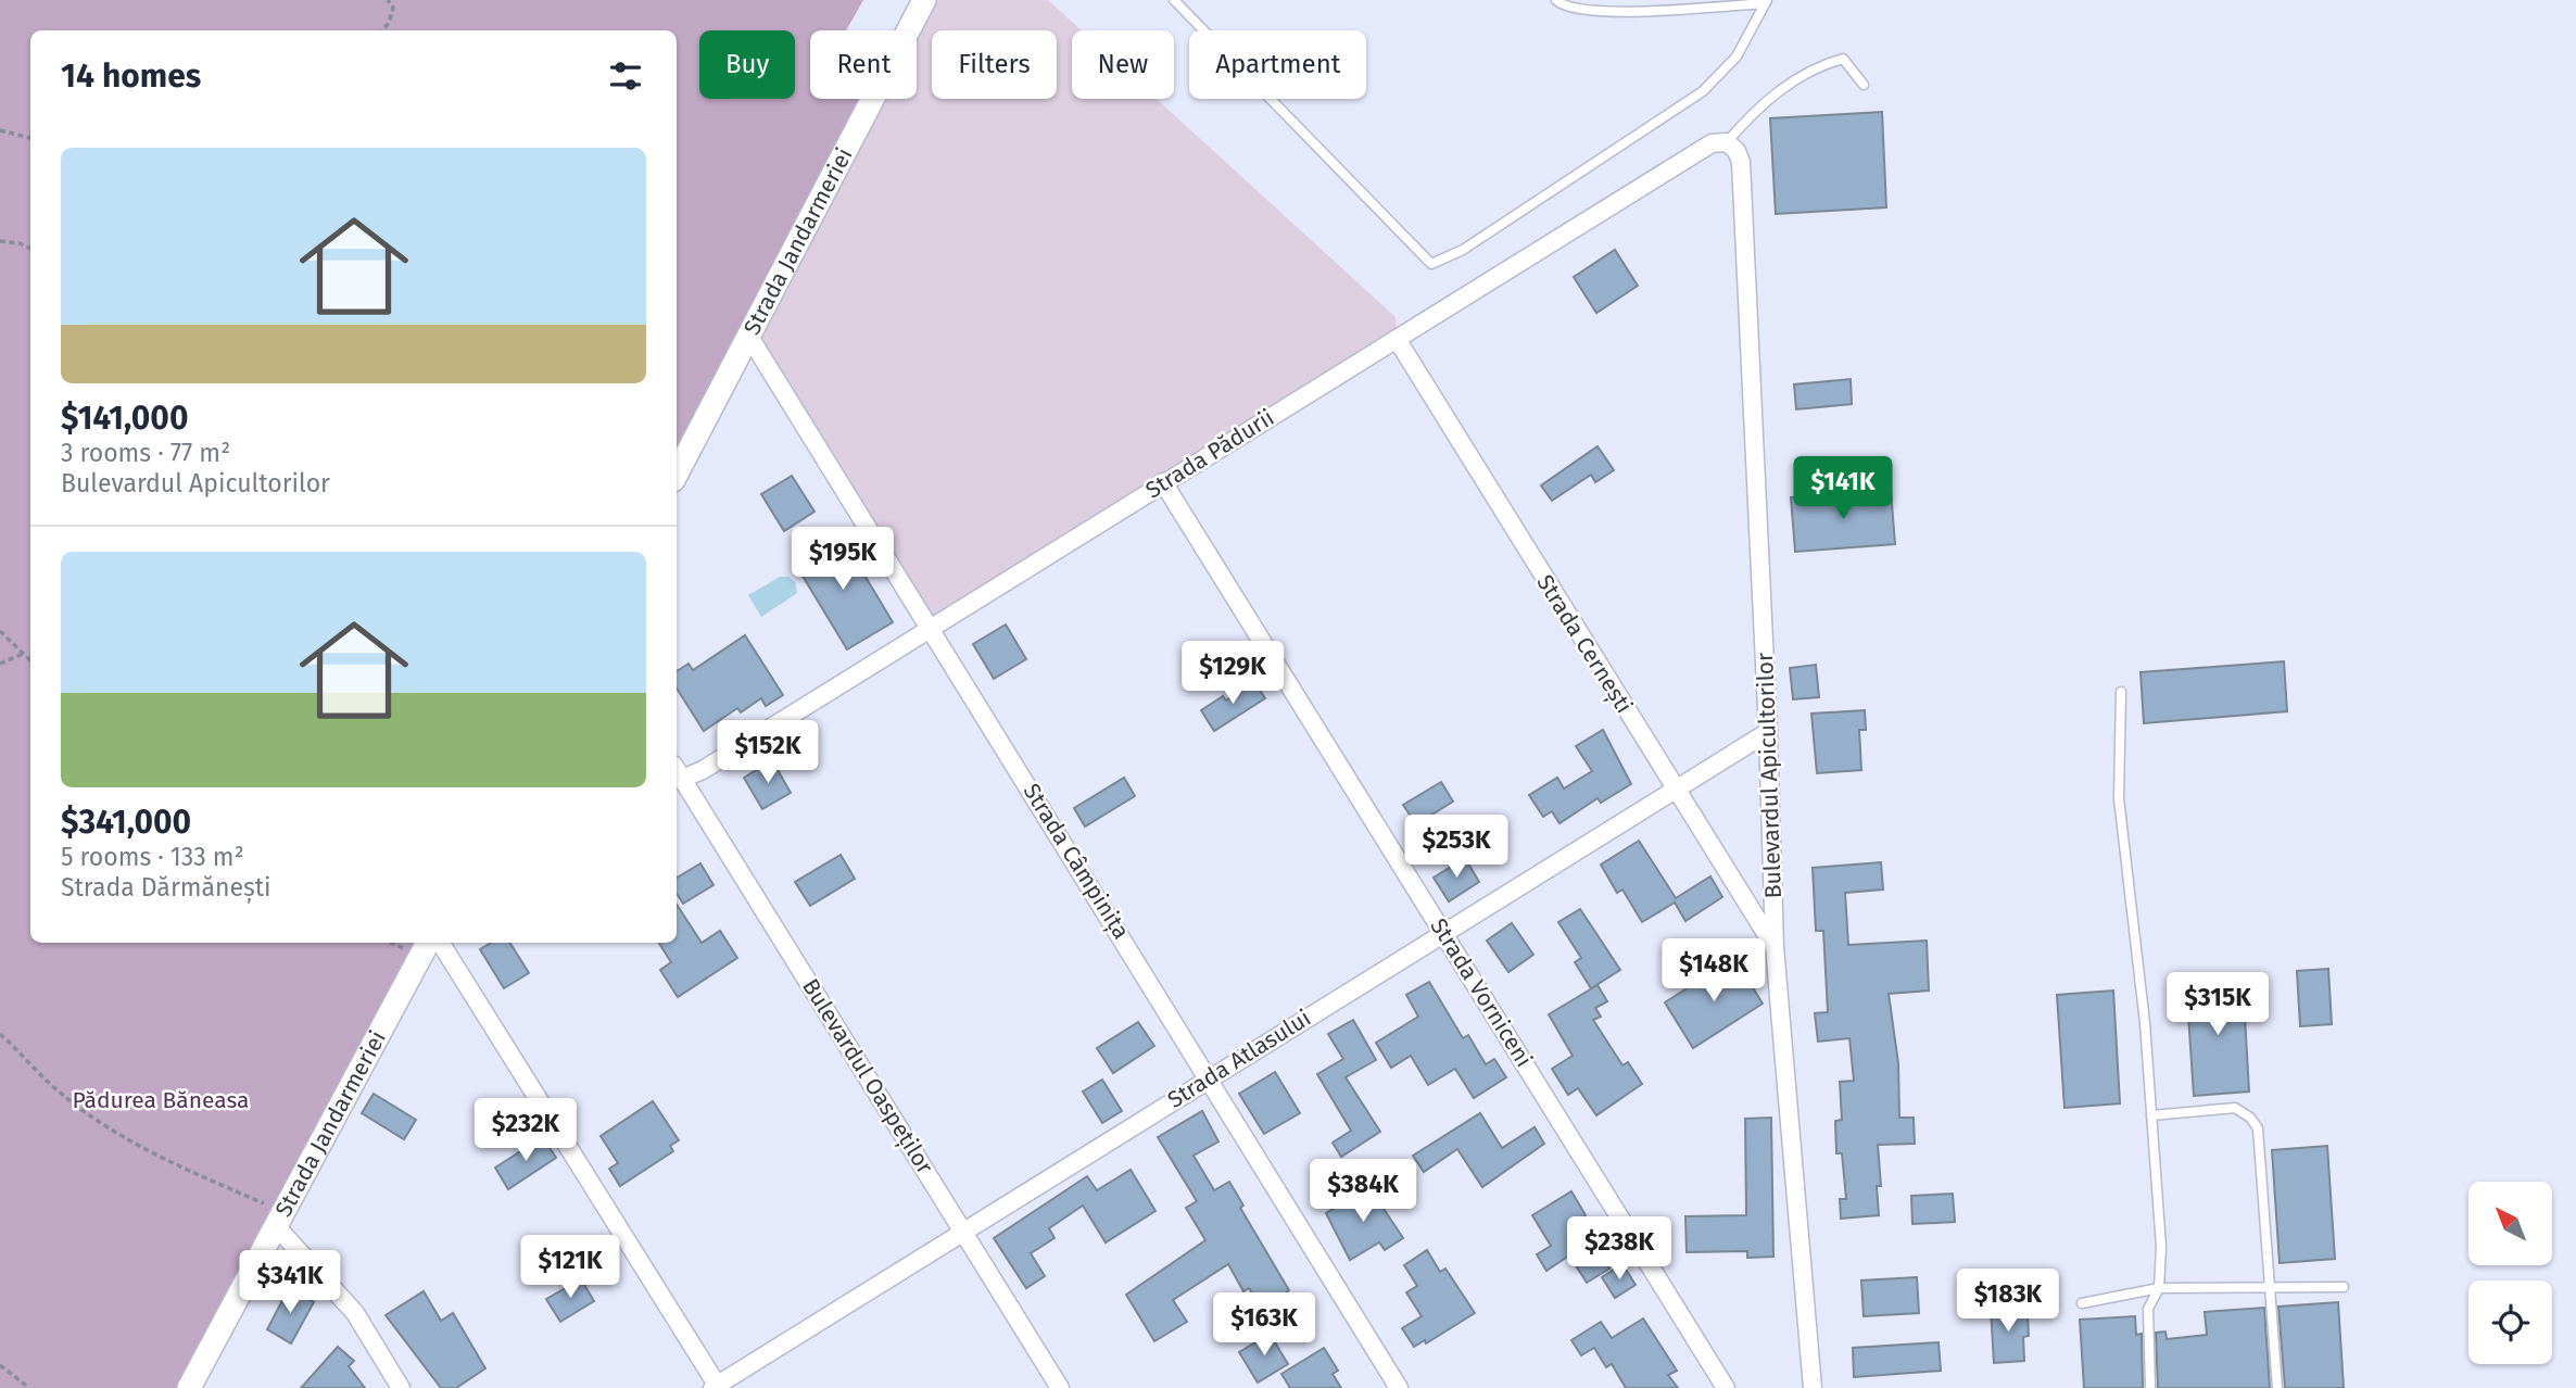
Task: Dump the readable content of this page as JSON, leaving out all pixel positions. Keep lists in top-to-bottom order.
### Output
{
  "streets": {
    "street": [
      "Strada Jandarmeriei",
      "Strada Pădurii",
      "Strada Cernești",
      "Bulevardul Apicultorilor",
      "Strada Câmpinița",
      "Strada Vorniceni",
      "Strada Atlasului",
      "Bulevardul Oaspeților"
    ]
  },
  "crossings": [
    ["Strada Jandarmeriei", "Strada Câmpinița"],
    ["Strada Pădurii", "Strada Cernești"],
    ["Strada Pădurii", "Bulevardul Apicultorilor"],
    ["Strada Pădurii", "Strada Câmpinița"],
    ["Strada Pădurii", "Strada Vorniceni"],
    ["Strada Cernești", "Bulevardul Apicultorilor"],
    ["Strada Cernești", "Strada Atlasului"],
    ["Bulevardul Apicultorilor", "Strada Atlasului"],
    ["Strada Câmpinița", "Strada Atlasului"],
    ["Strada Vorniceni", "Strada Atlasului"],
    ["Strada Atlasului", "Bulevardul Oaspeților"]
  ],
  "parks": ["Pădurea Băneasa"],
  "north": "top left",
  "page": {
    "chip": [
      "Buy",
      "Rent",
      "Filters",
      "New",
      "Apartment"
    ],
    "heading": "14 homes",
    "list": [
      {
        "name": "$141,000",
        "note": "3 rooms · 77 m² · Bulevardul Apicultorilor"
      },
      {
        "name": "$341,000",
        "note": "5 rooms · 133 m² · Strada Dărmănești"
      }
    ],
    "price": [
      "$141K",
      "$195K",
      "$129K",
      "$152K",
      "$253K",
      "$148K",
      "$315K",
      "$232K",
      "$384K",
      "$238K",
      "$121K",
      "$341K",
      "$183K",
      "$163K"
    ]
  }
}
